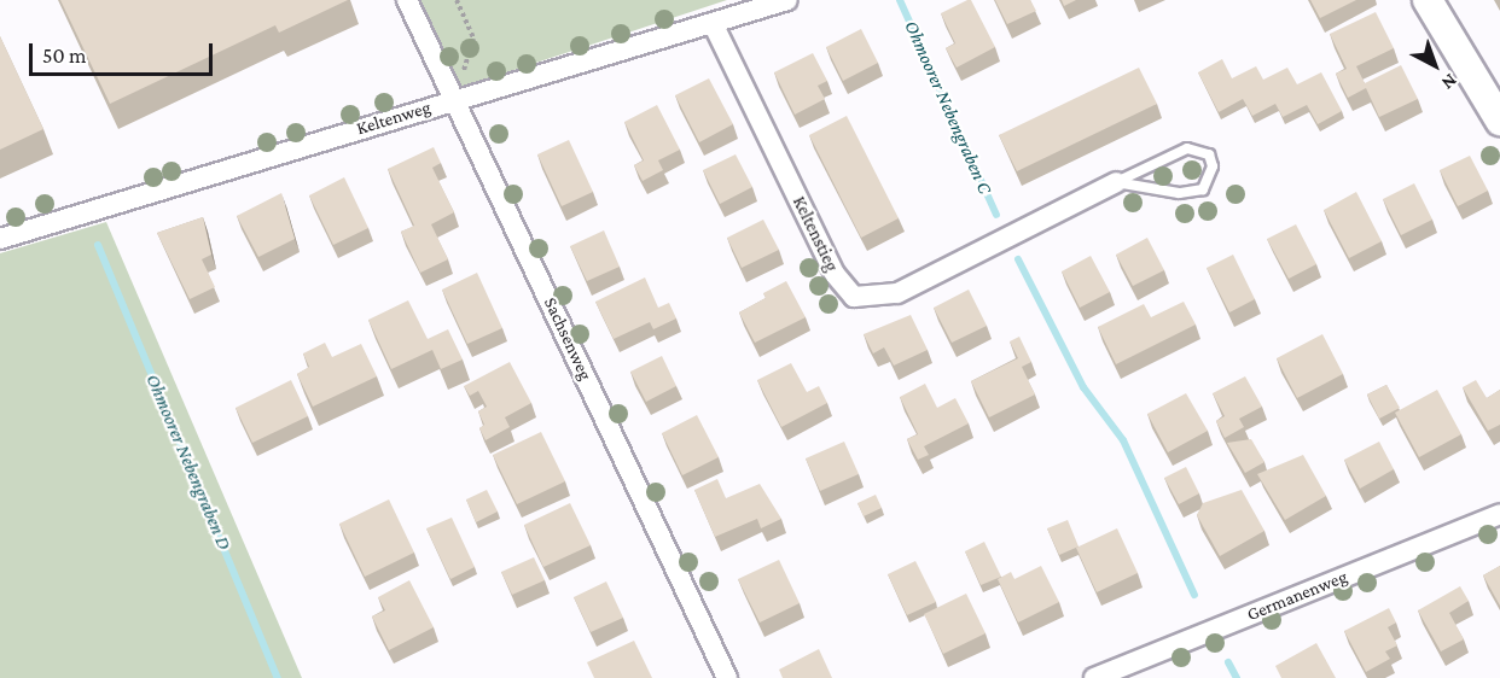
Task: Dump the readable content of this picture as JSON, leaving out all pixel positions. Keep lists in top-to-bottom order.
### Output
{
  "streets": {
    "street": [
      "Keltenweg",
      "Keltenstieg",
      "Sachsenweg",
      "Germanenweg"
    ]
  },
  "crossings": [
    ["Keltenweg", "Keltenstieg"],
    ["Keltenweg", "Sachsenweg"]
  ],
  "water": ["Ohmoorer Nebengraben C", "Ohmoorer Nebengraben D"],
  "scale_bar": "50 m",
  "north": "bottom right"
}
